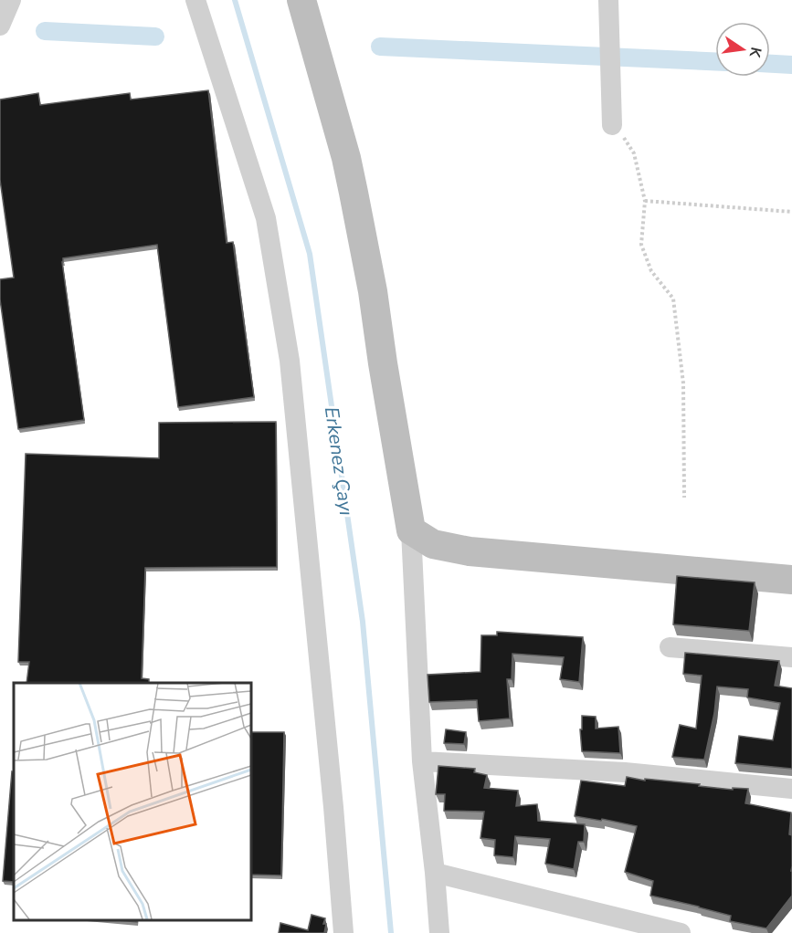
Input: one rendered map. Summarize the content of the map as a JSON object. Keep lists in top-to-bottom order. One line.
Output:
{"water":["Erkenez Çayı"],"north":"right"}
